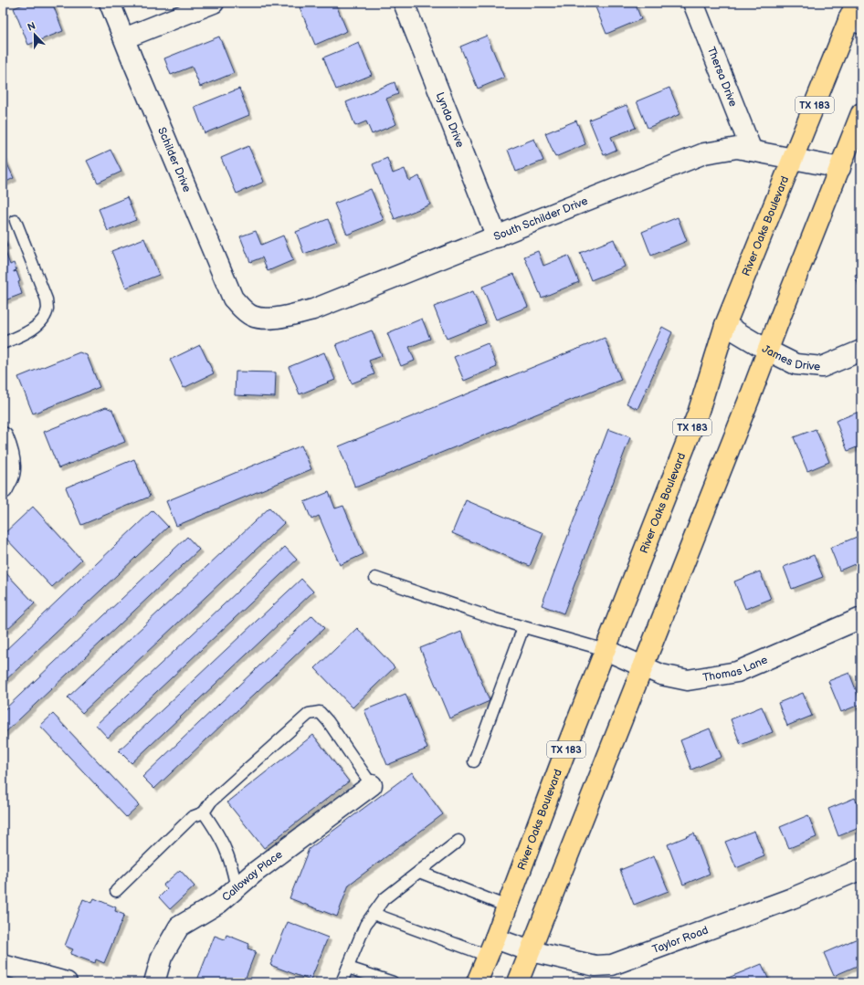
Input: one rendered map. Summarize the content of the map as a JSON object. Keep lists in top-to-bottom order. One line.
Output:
{"streets":{"main road":["TX 183","River Oaks Boulevard"],"street":["Thersa Drive","Lynda Drive","Schilder Drive","South Schilder Drive","James Drive","Thomas Lane","Calloway Place","Taylor Road"]},"crossings":[["Thersa Drive","South Schilder Drive"],["Lynda Drive","South Schilder Drive"],["Schilder Drive","South Schilder Drive"],["South Schilder Drive","River Oaks Boulevard"],["River Oaks Boulevard","James Drive"],["River Oaks Boulevard","Thomas Lane"],["River Oaks Boulevard","Taylor Road"]],"north":"top"}
